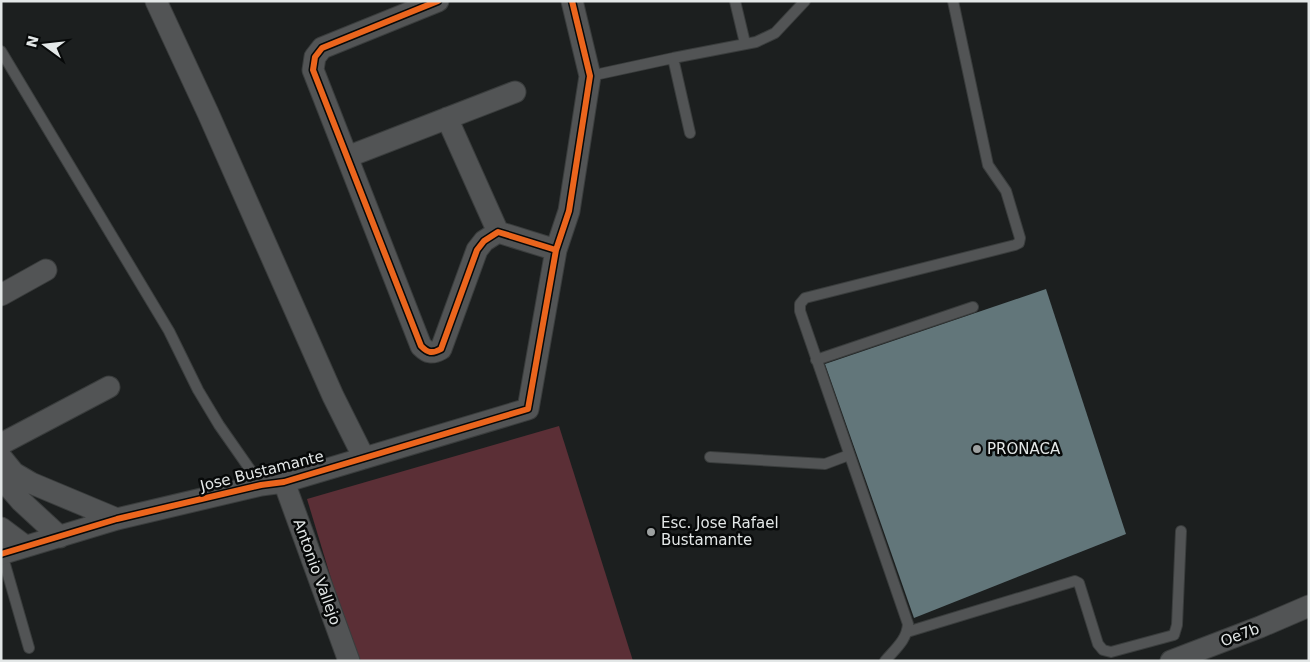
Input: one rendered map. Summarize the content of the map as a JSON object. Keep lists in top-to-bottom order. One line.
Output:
{"streets":{"street":["Jose Bustamante","Antonio Vallejo","Oe7b"]},"crossings":[["Jose Bustamante","Antonio Vallejo"]],"places":["PRONACA","Esc. Jose Rafael Bustamante"],"north":"left"}
